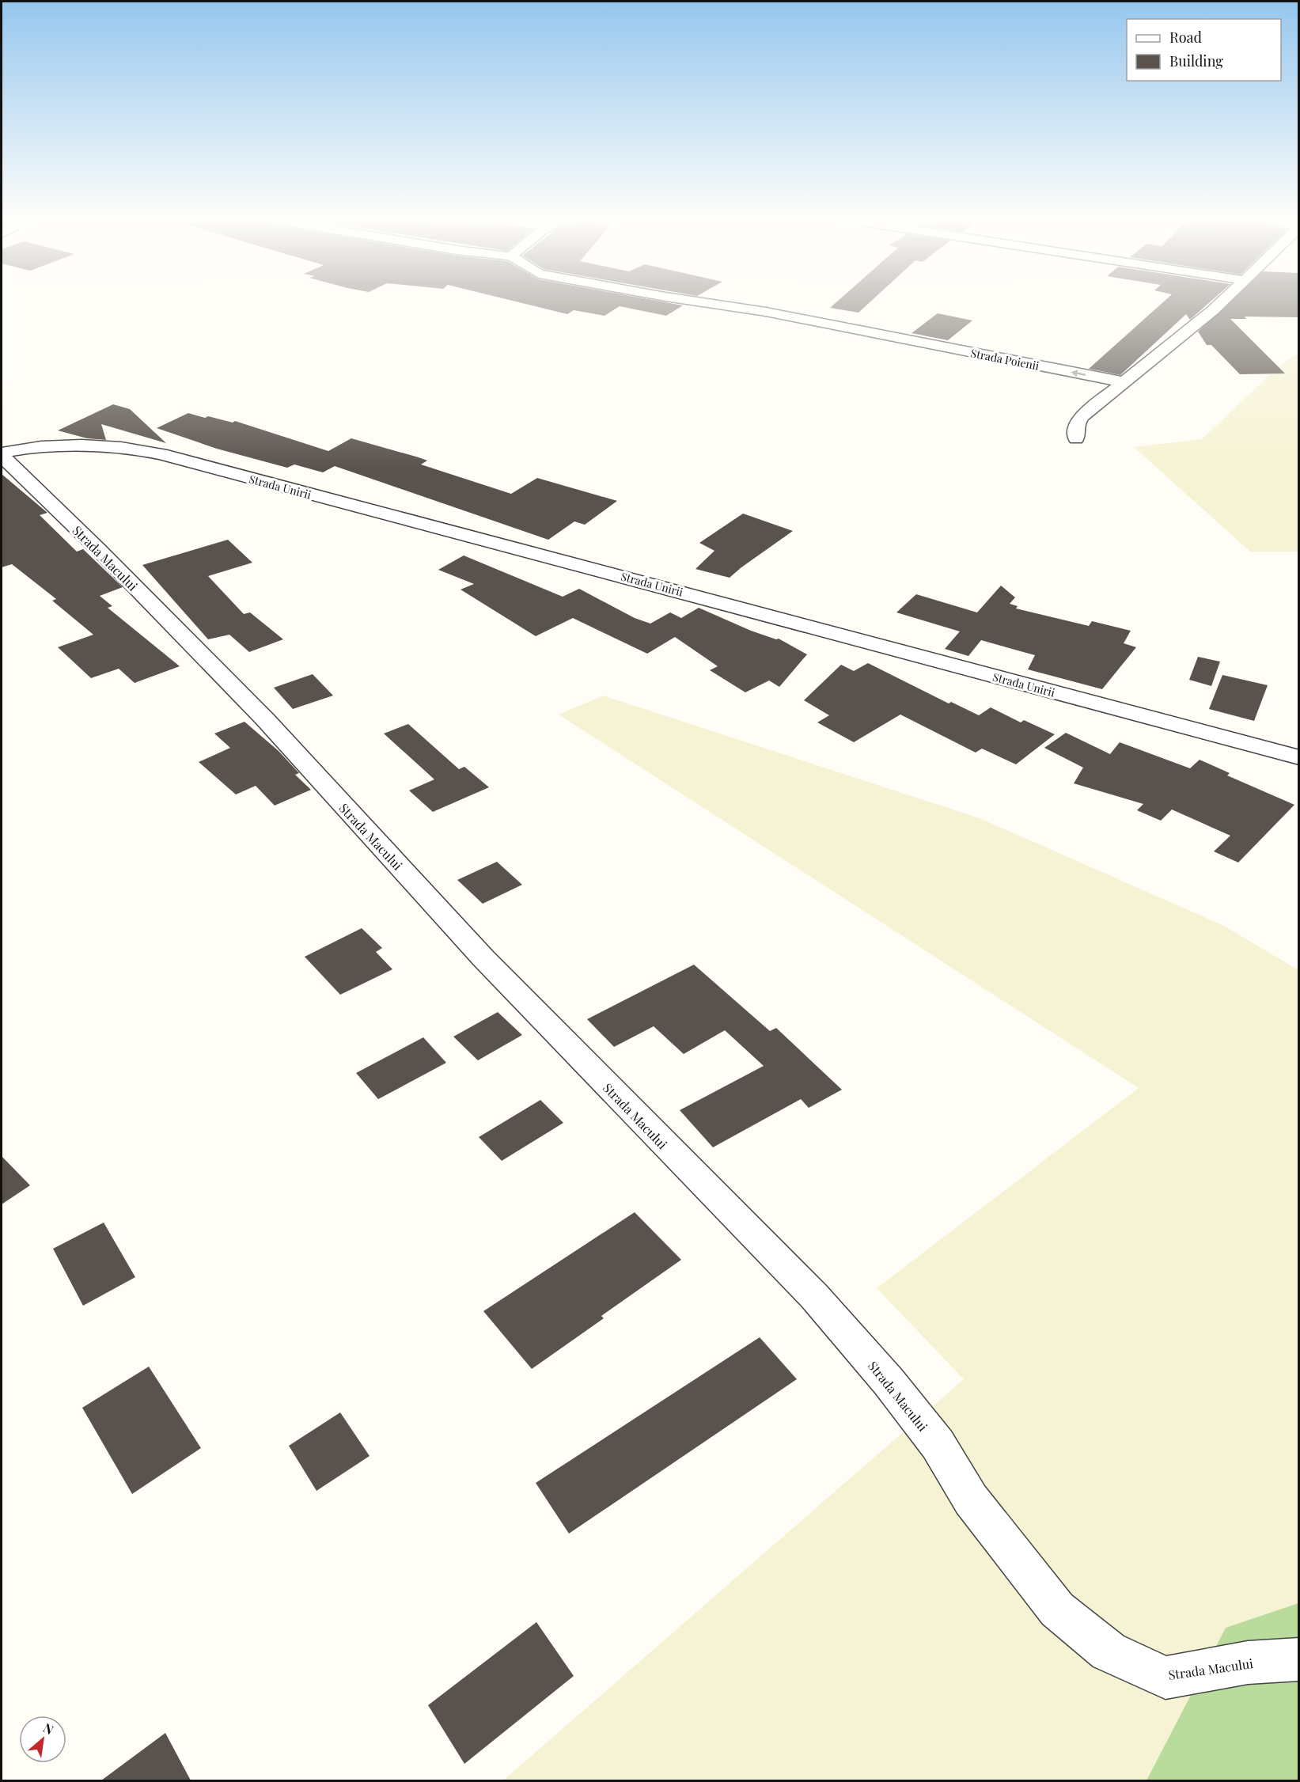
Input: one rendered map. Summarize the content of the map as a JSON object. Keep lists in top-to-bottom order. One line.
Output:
{"streets":{"street":["Strada Poienii","Strada Unirii","Strada Macului"]},"crossings":[["Strada Unirii","Strada Macului"]],"one_way":["Strada Poienii"],"legend":["Road","Building"],"north":"top right"}
